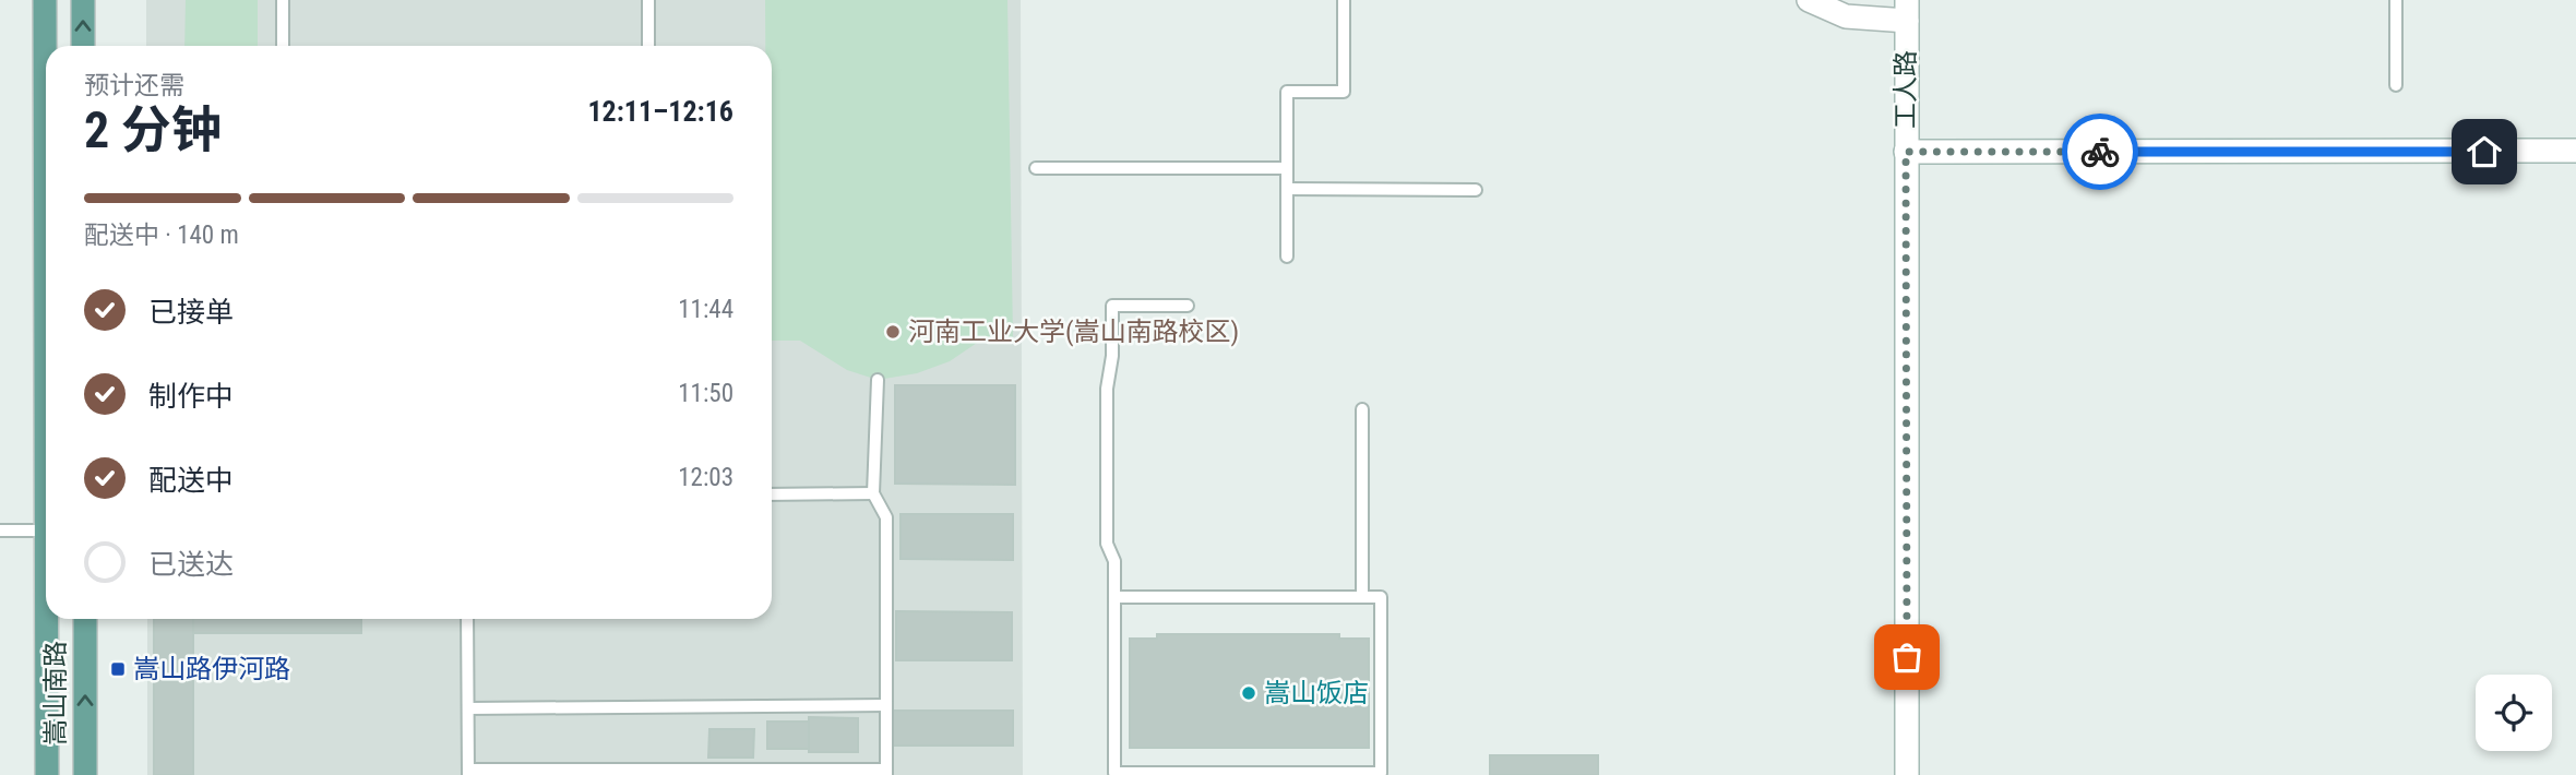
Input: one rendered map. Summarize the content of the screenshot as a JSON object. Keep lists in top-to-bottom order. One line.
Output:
{"streets":{"main road":["嵩山南路"],"street":["工人路"]},"places":{"other":["河南工业大学(嵩山南路校区)","嵩山饭店"],"transit":["嵩山路伊河路"]},"page":{"heading":["2 分钟","预计还需","12:11–12:16"],"bar":"配送中 · 140 m","list":[["已接单","11:44"],["制作中","11:50"],["配送中","12:03"],"已送达"]}}
